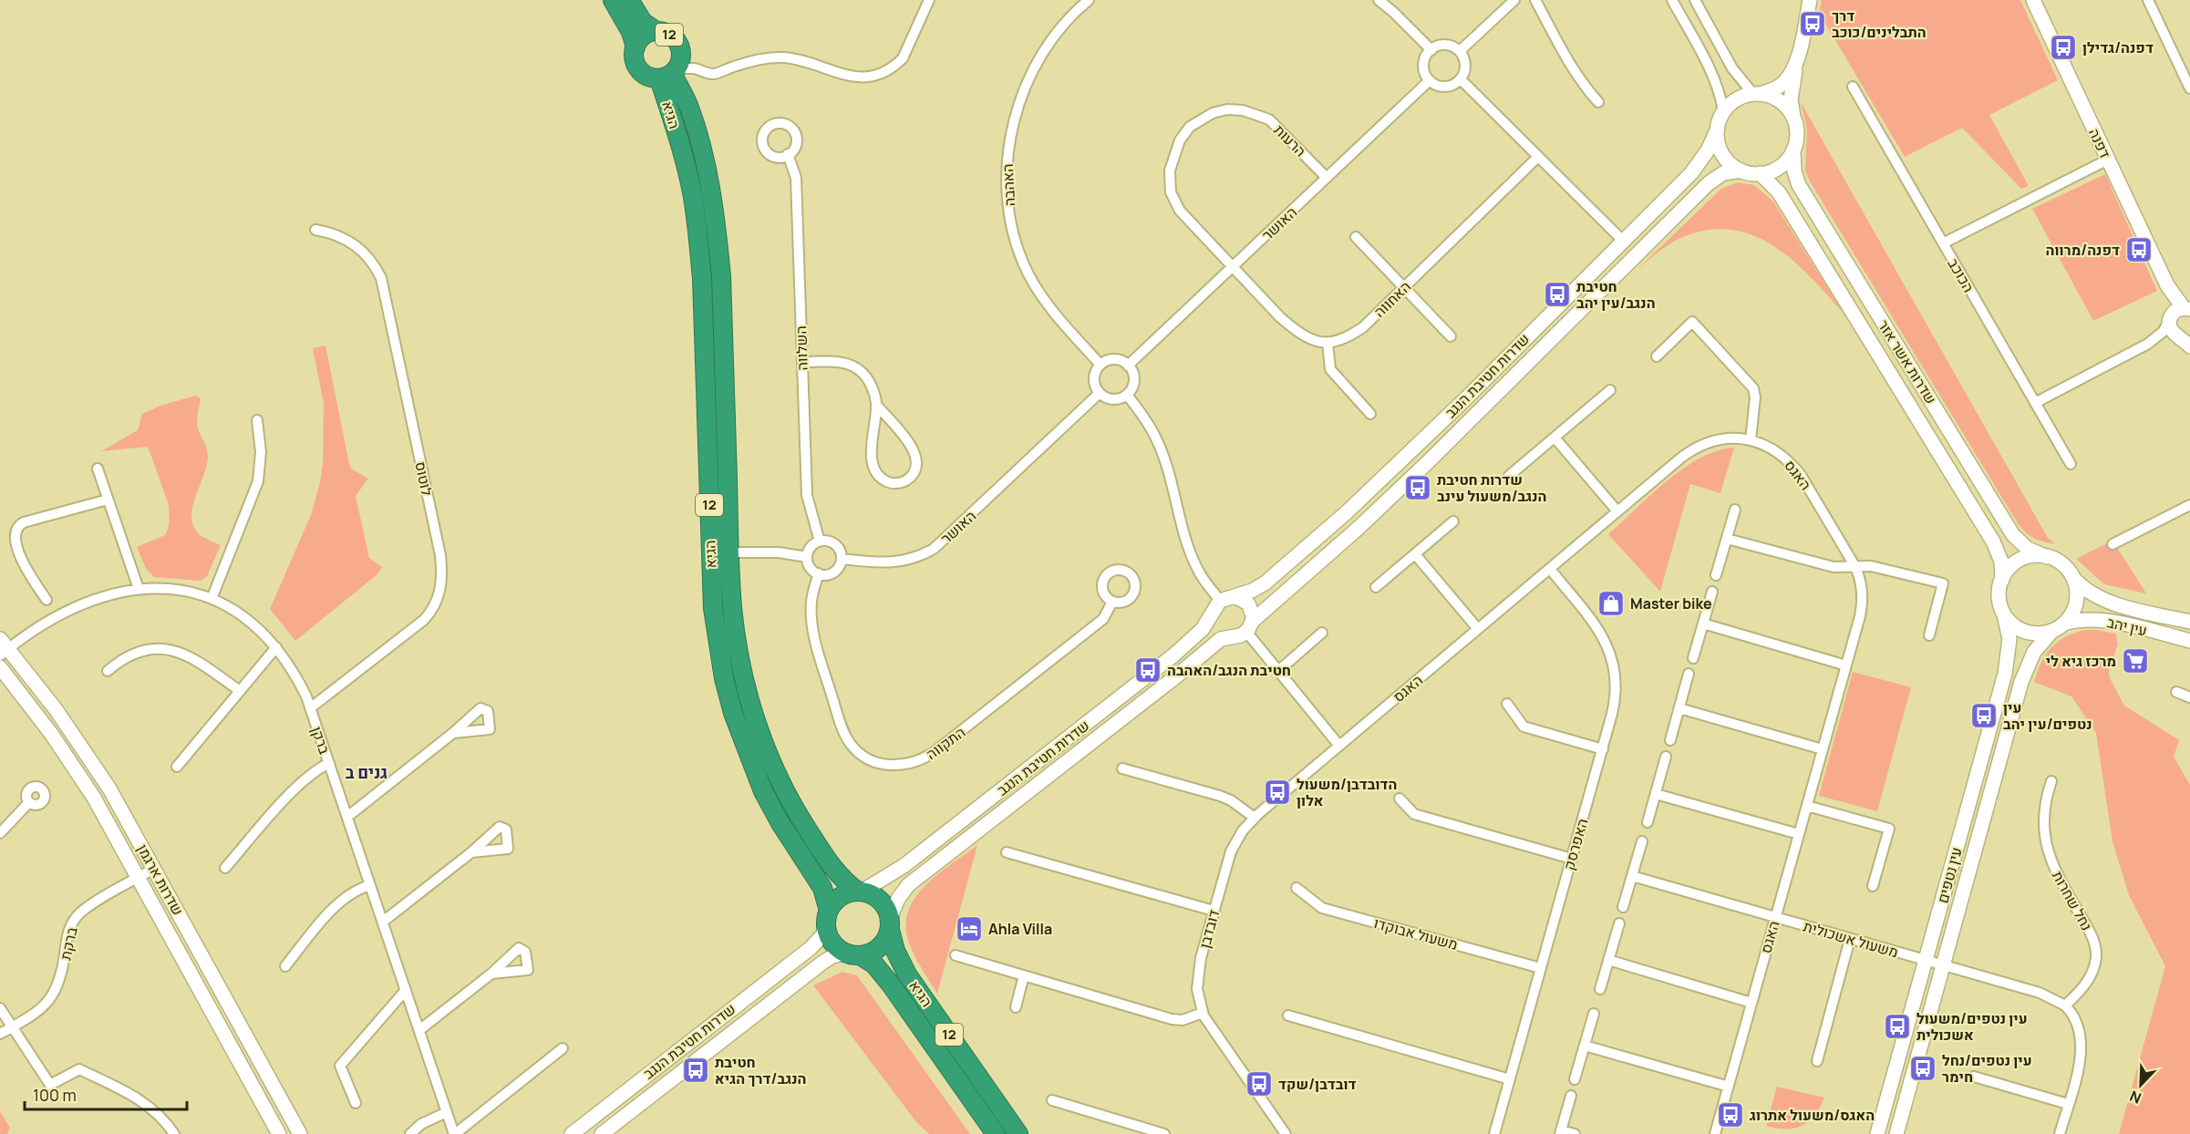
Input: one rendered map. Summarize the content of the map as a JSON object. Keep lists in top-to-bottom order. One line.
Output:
{"streets":{"highway":["12","הגיא"],"street":["הרעות","דפנה","האהבה","האושר","הכוכב","האחווה","השלווה","שדרות אשר אזר","שדרות חטיבת הנגב","האגס","לוטוס","עין יהב","ברקן","התקווה","האפרסק","עין נטפים","שדרות ארגמן","נחל שחרות","דובדבן","משעול אבוקדו","משעול אשכולית","ברקת"]},"crossings":[["12","הגיא"],["12","שדרות חטיבת הנגב"],["הגיא","שדרות חטיבת הנגב"],["הרעות","האושר"],["האהבה","האושר"],["האושר","השלווה"],["האושר","התקווה"],["השלווה","התקווה"],["שדרות אשר אזר","שדרות חטיבת הנגב"],["שדרות אשר אזר","עין יהב"],["שדרות אשר אזר","עין נטפים"],["האגס","האפרסק"],["האגס","דובדבן"],["האגס","משעול אשכולית"],["לוטוס","ברקן"],["עין יהב","עין נטפים"],["ברקן","שדרות ארגמן"],["האפרסק","משעול אבוקדו"],["עין נטפים","משעול אשכולית"],["שדרות ארגמן","ברקת"],["נחל שחרות","משעול אשכולית"]],"districts":["גנים ב"],"places":{"bus stop":["דרך התבלינים/כוכב","דפנה/גדילן","דפנה/מרווה","חטיבת הנגב/עין יהב","שדרות חטיבת הנגב/משעול עינב","חטיבת הנגב/האהבה","עין נטפים/עין יהב","הדובדבן/משעול אלון","עין נטפים/משעול אשכולית","עין נטפים/נחל חימר","חטיבת הנגב/דרך הגיא","דובדבן/שקד","האגס/משעול אתרוג"],"shop":["Master bike"],"supermarket":["מרכז גיא לי"],"hotel":["Ahla Villa"]},"scale_bar":"100 m","north":"bottom left"}
